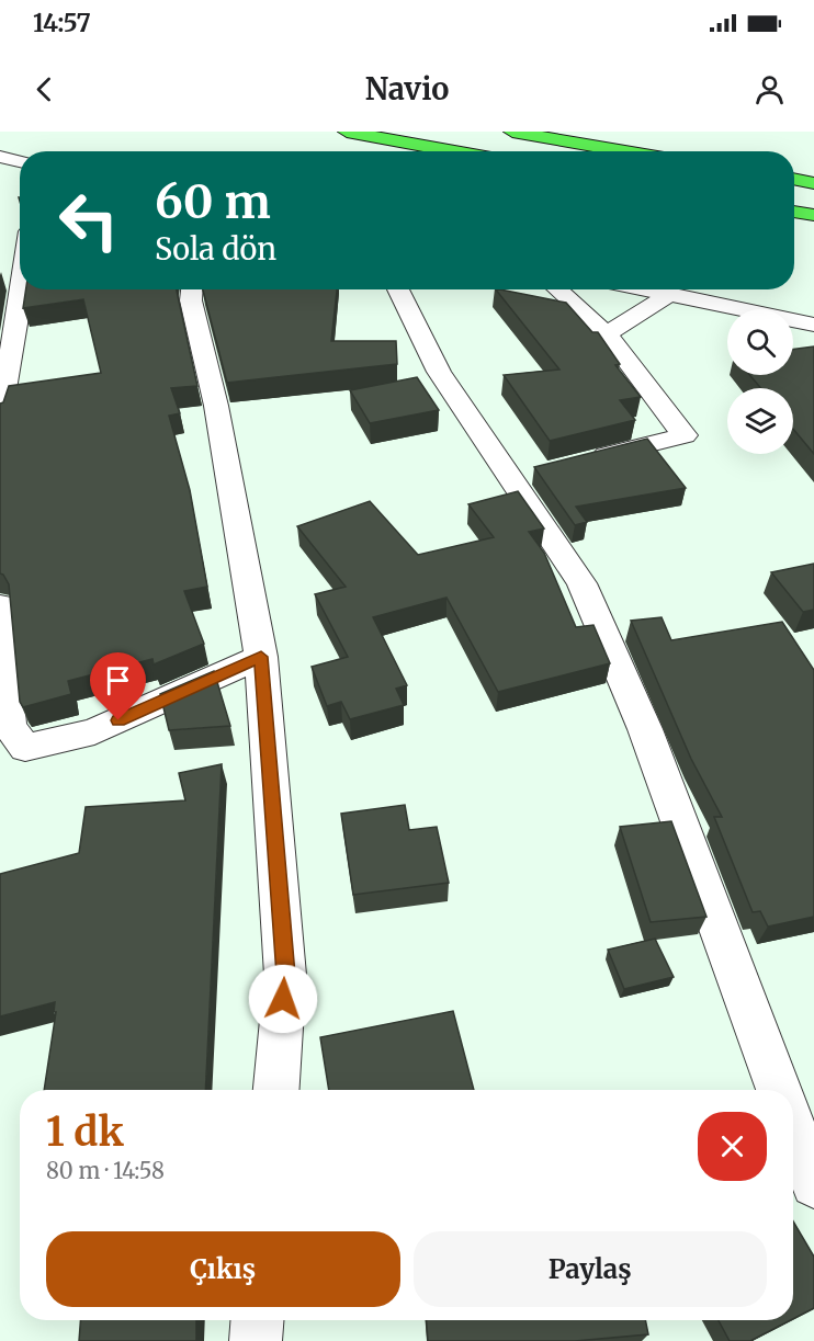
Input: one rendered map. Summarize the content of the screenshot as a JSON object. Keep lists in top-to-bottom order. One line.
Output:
{"page":{"status":"14:57","header":"Navio","turn":["60 m","Sola dön"],"heading":["1 dk","80 m · 14:58"],"buttons":["Çıkış","Paylaş"]}}
